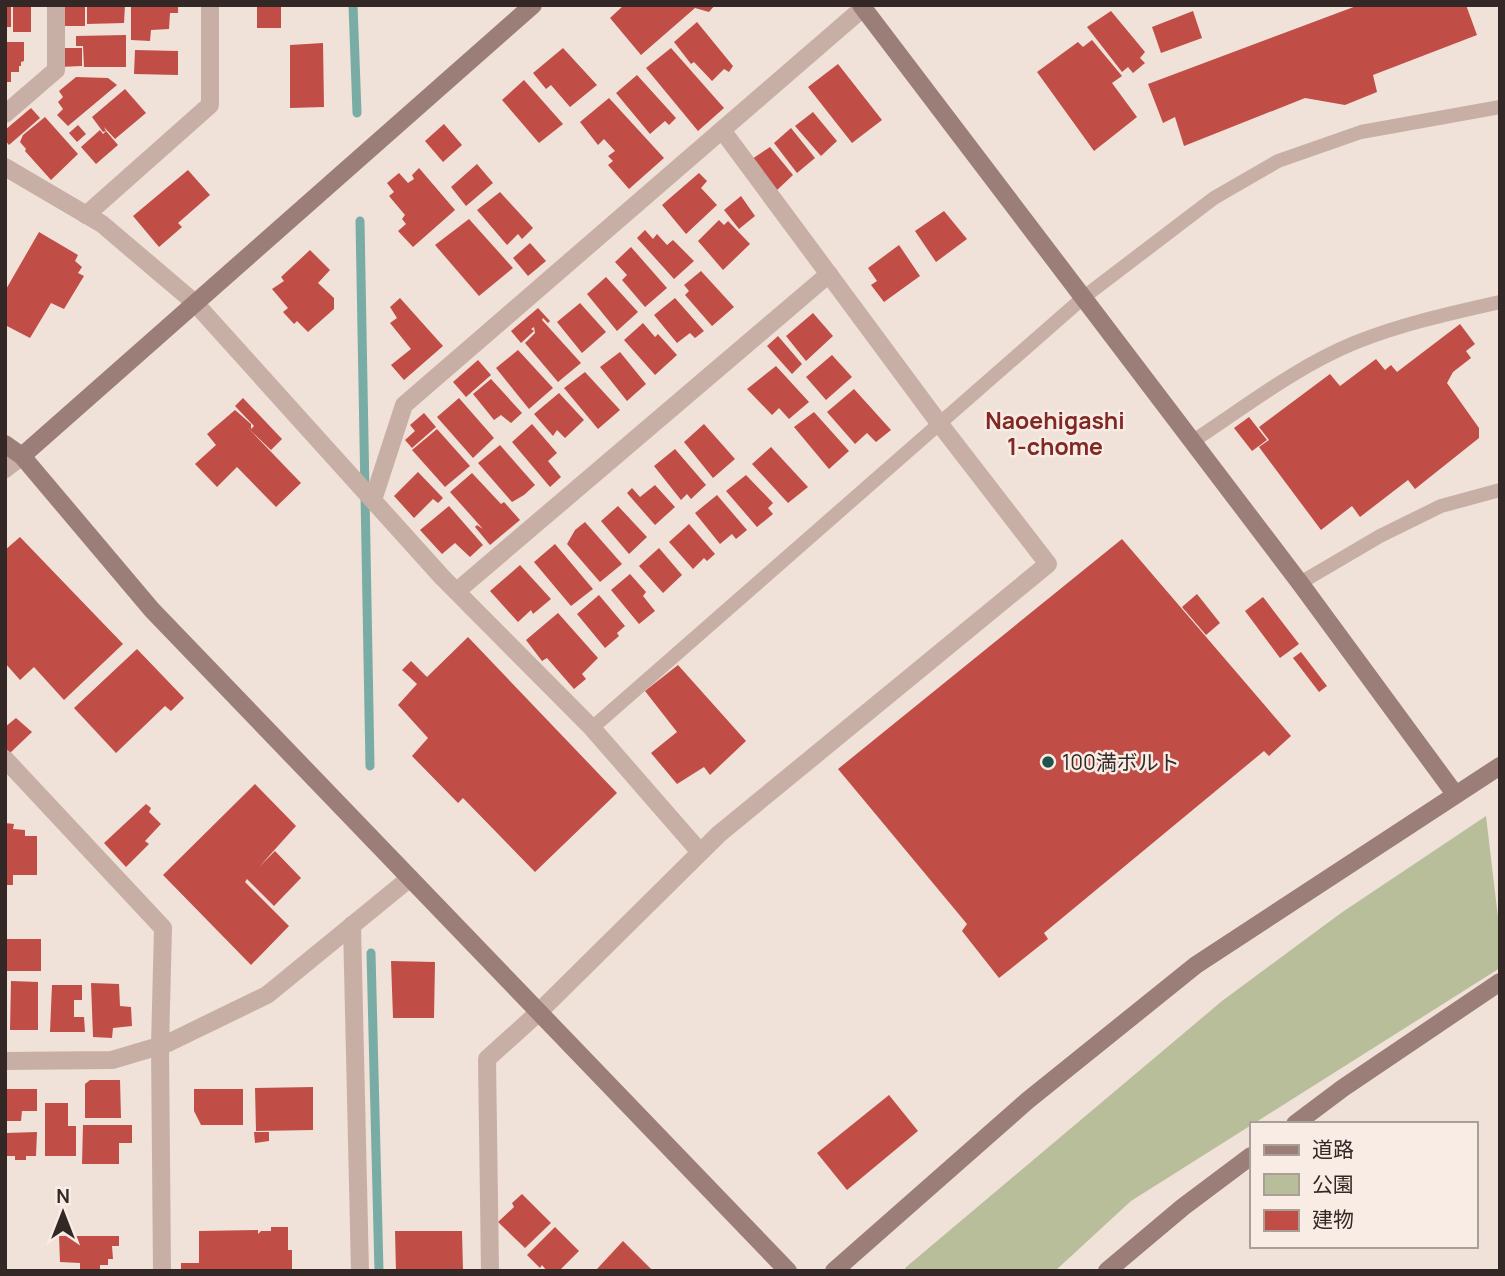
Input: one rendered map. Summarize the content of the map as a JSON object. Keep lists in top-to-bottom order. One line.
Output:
{"districts":["Naoehigashi 1-chome"],"places":["100満ボルト"],"legend":["道路","公園","建物"],"north":"top"}
